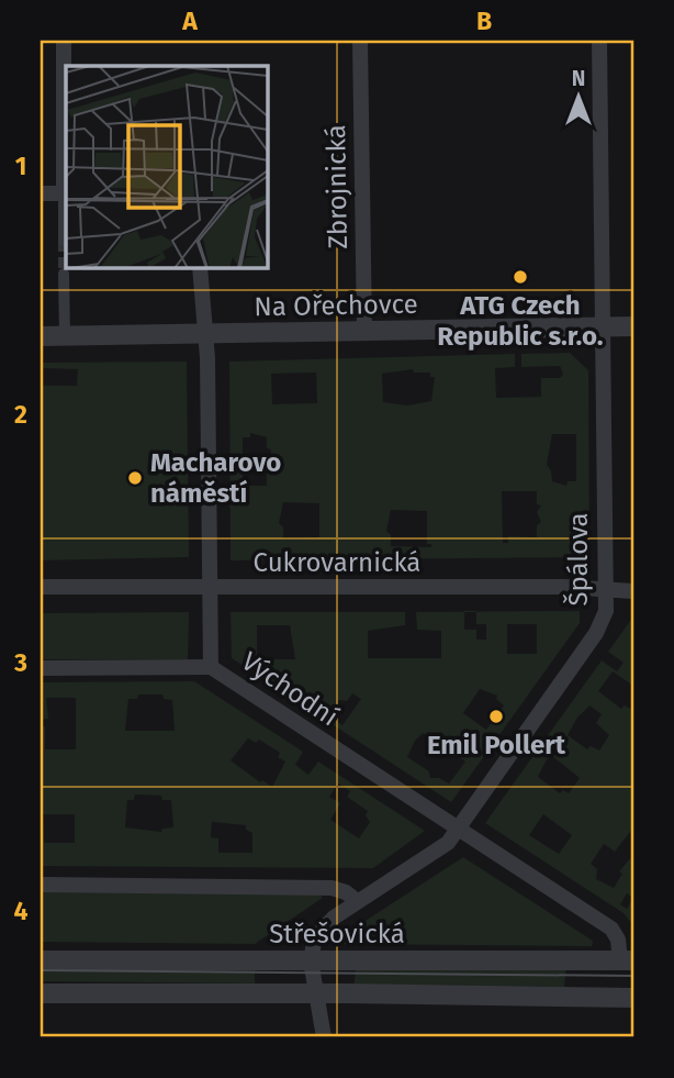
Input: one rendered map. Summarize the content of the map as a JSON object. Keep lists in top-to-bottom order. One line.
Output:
{"streets":{"street":["Zbrojnická","Na Ořechovce","Špálova","Cukrovarnická","Východní","Střešovická"]},"crossings":[["Zbrojnická","Na Ořechovce"],["Na Ořechovce","Špálova"],["Na Ořechovce","Východní"],["Špálova","Cukrovarnická"],["Špálova","Východní"],["Špálova","Střešovická"],["Cukrovarnická","Východní"],["Východní","Střešovická"]],"places":["ATG Czech Republic s.r.o.","Macharovo náměstí","Emil Pollert"],"north":"top","grid":{"columns":["A","B"],"rows":["1","2","3","4"]}}
